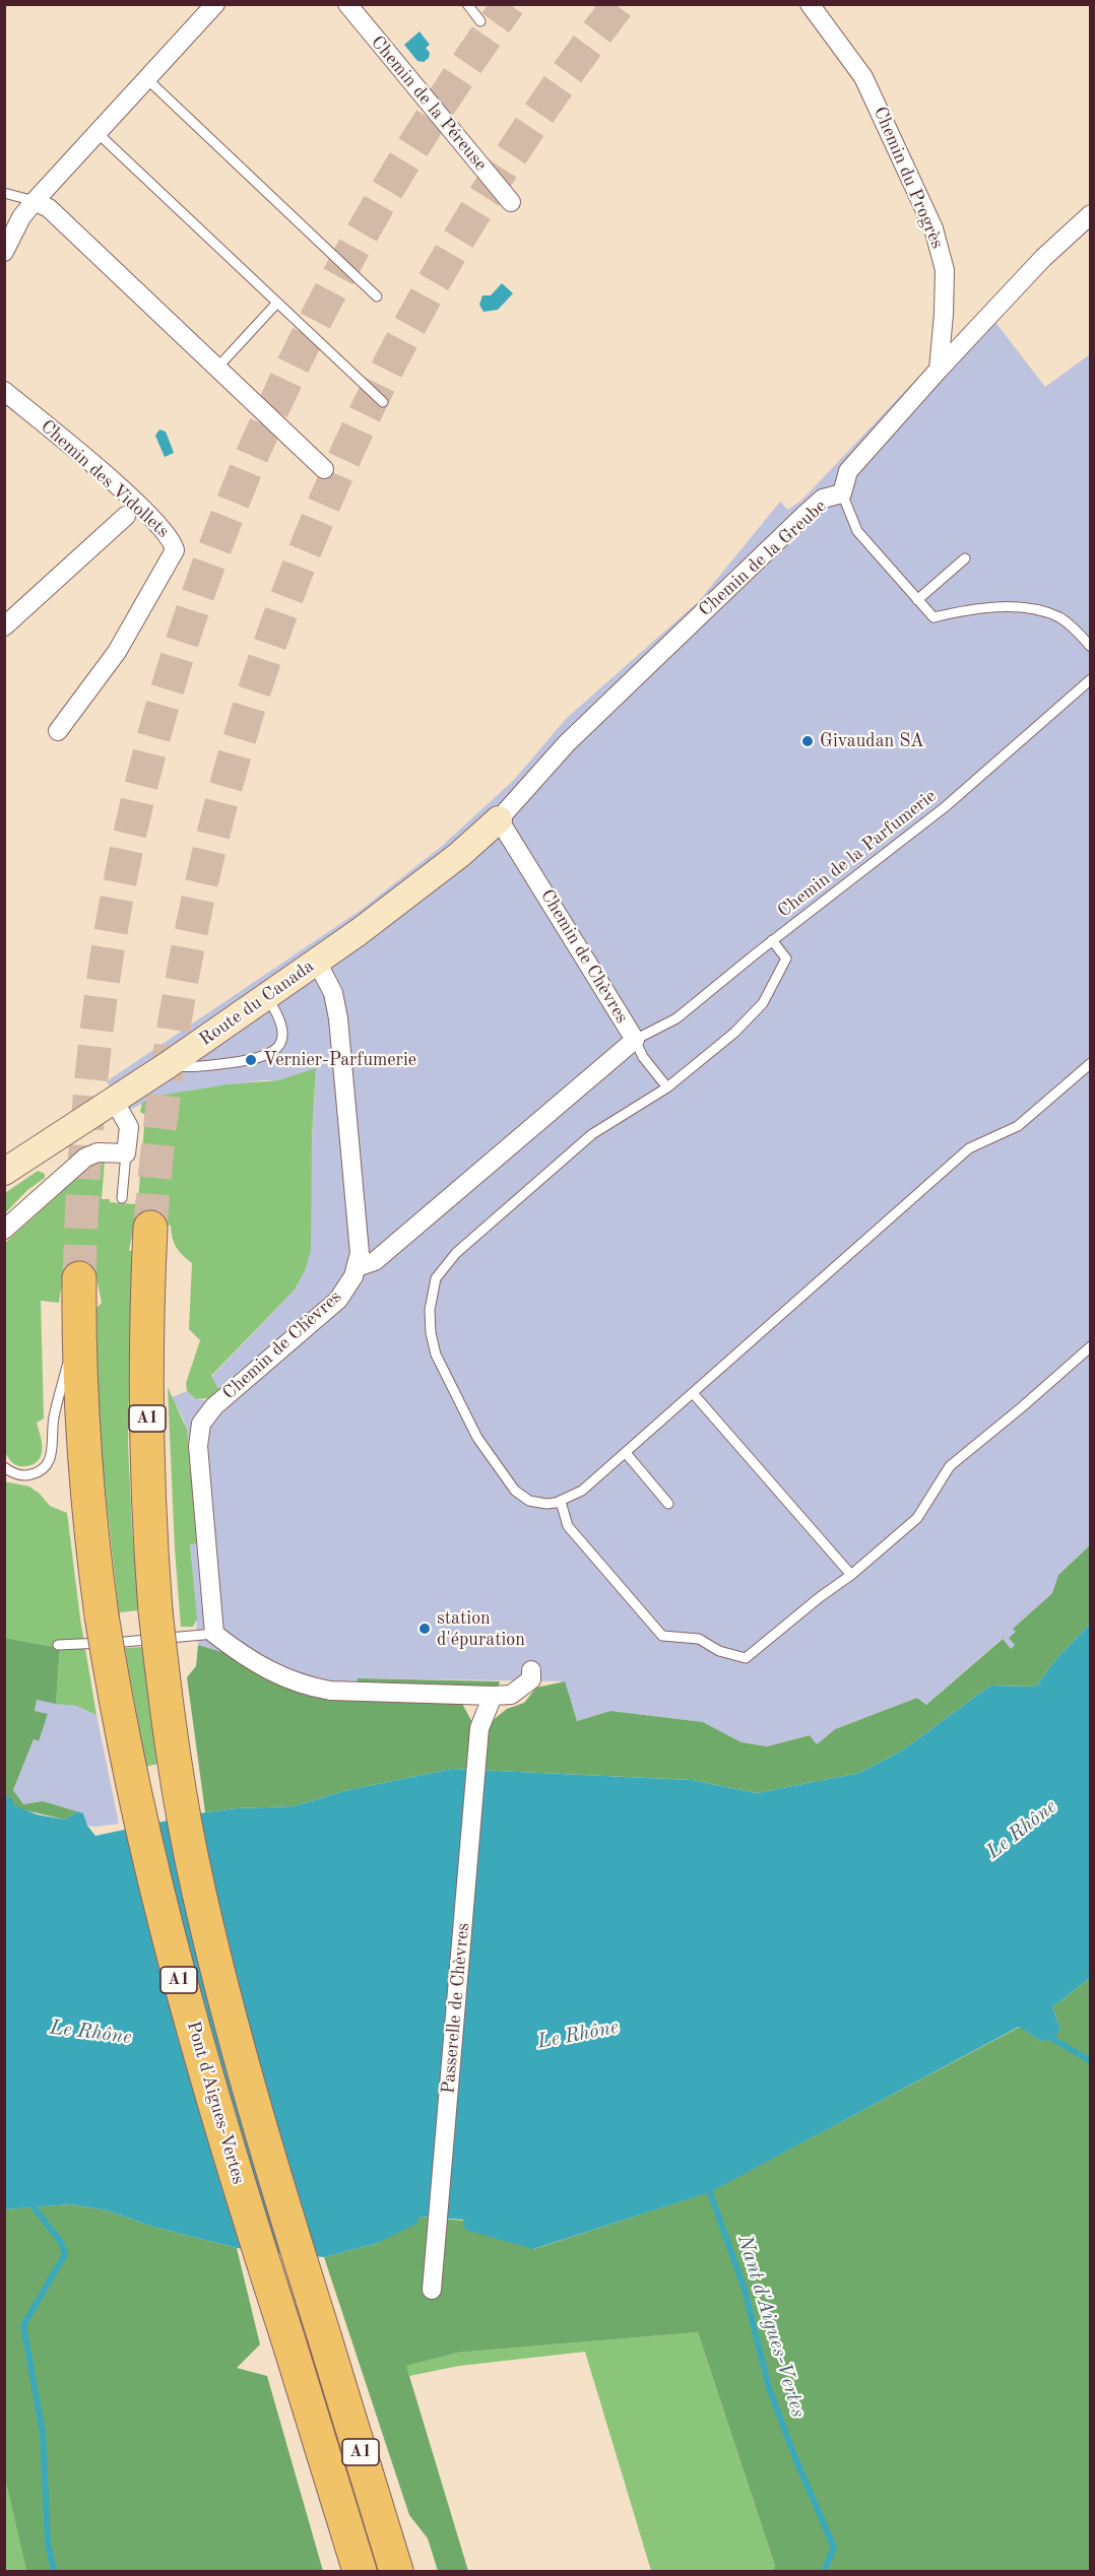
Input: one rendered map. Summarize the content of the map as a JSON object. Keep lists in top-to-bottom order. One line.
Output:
{"streets":{"highway":["A1","Pont d'Aigues-Vertes"],"street":["Chemin de la Péreuse","Chemin du Progrès","Chemin des Vidollets","Chemin de la Greube","Chemin de Chèvres","Route du Canada","Passerelle de Chèvres"],"lane":["Chemin de la Parfumerie"]},"crossings":[["Chemin du Progrès","Chemin de la Greube"],["Chemin de la Greube","Chemin de Chèvres"],["Chemin de la Greube","Route du Canada"],["Chemin de la Parfumerie","Chemin de Chèvres"],["Chemin de Chèvres","Route du Canada"],["A1","Pont d'Aigues-Vertes"]],"water":["Le Rhône","Nant d'Aigues-Vertes"],"places":["Givaudan SA","Vernier-Parfumerie","station d'épuration"]}
